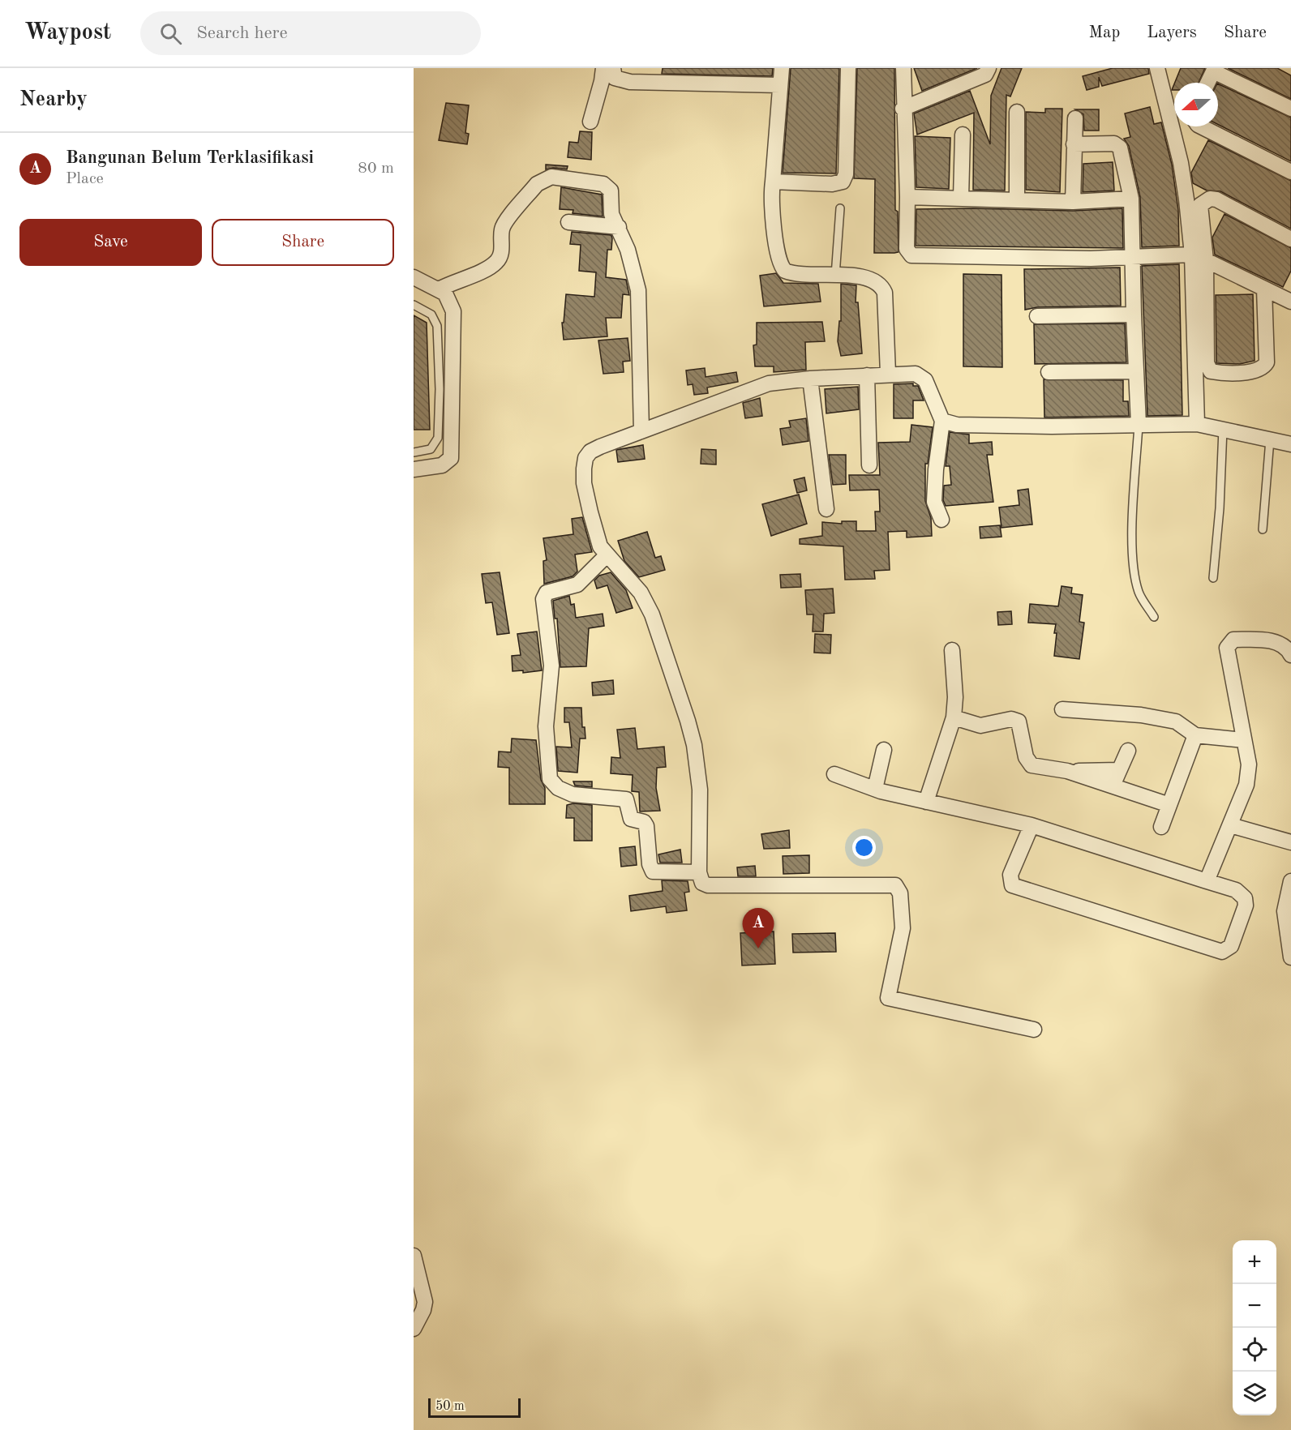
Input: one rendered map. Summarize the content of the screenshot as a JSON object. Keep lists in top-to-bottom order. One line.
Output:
{"scale_bar":"50 m","north":"left","page":{"header":"Waypost","search":"Search here","nav":["Map","Layers","Share"],"heading":"Nearby","list":[{"mark":"A","name":"Bangunan Belum Terklasifikasi","note":"Place","value":"80 m"}],"buttons":["Save","Share"],"pins":"A","map_buttons":["+","−"],"scale":"50 m"}}
